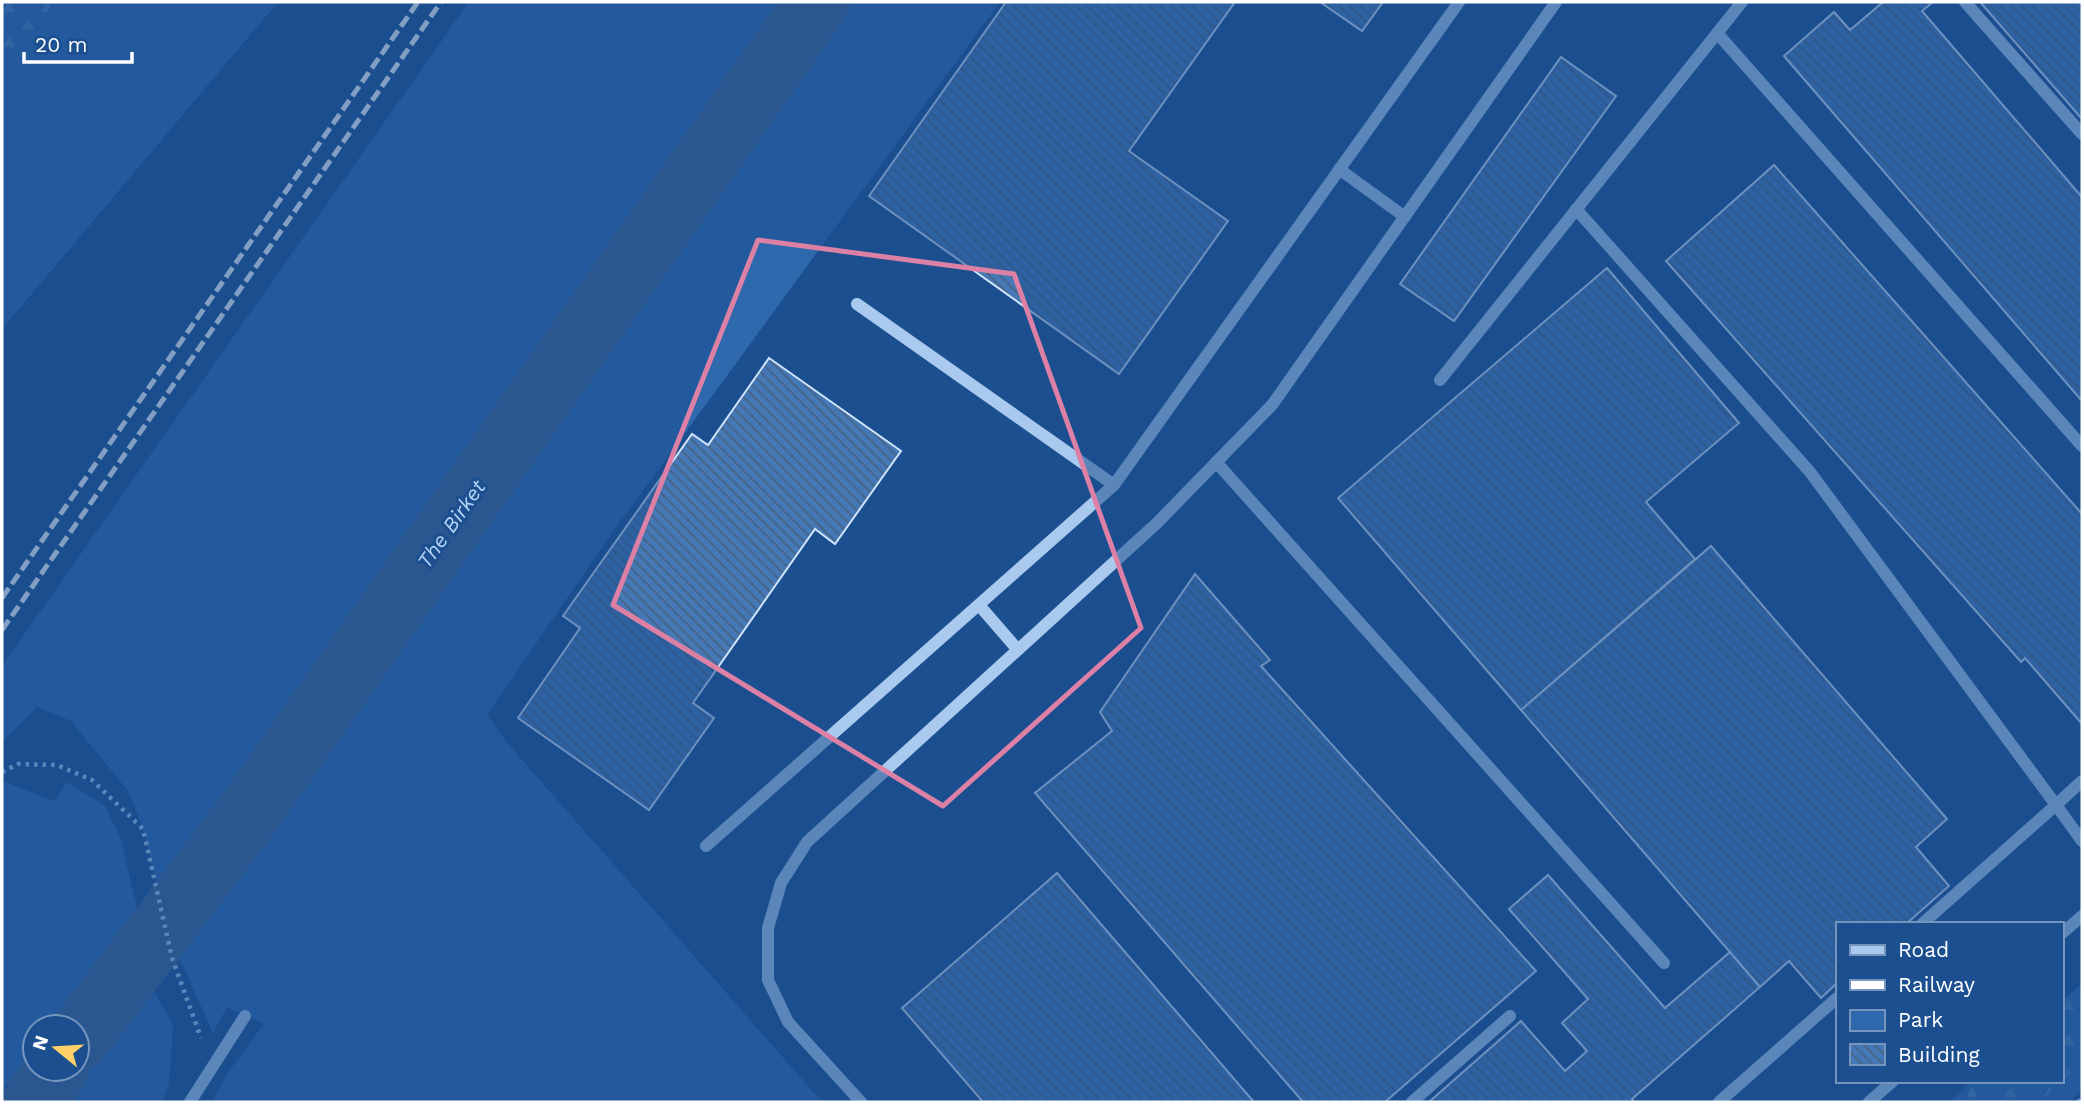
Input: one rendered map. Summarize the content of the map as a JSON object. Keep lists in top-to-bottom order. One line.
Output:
{"water":["The Birket"],"legend":["Road","Railway","Park","Building"],"scale_bar":"20 m","north":"left"}
